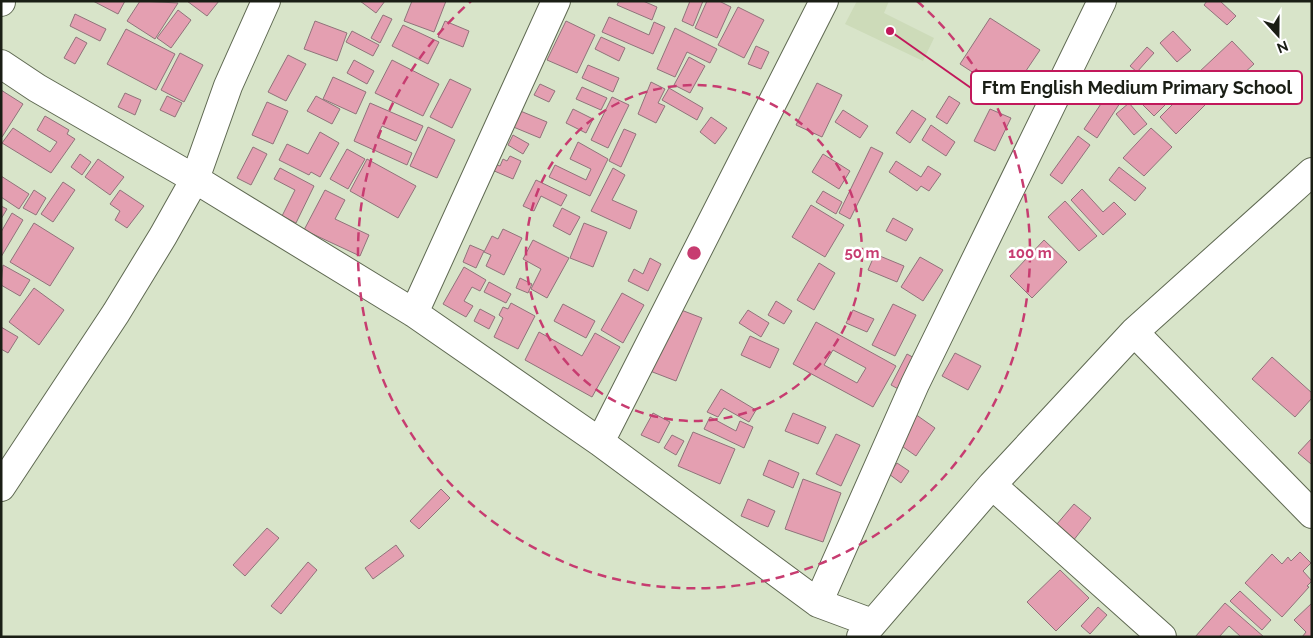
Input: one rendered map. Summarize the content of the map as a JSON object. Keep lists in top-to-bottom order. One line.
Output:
{"places":["Ftm English Medium Primary School"],"north":"bottom","rings":["50 m","100 m"]}
